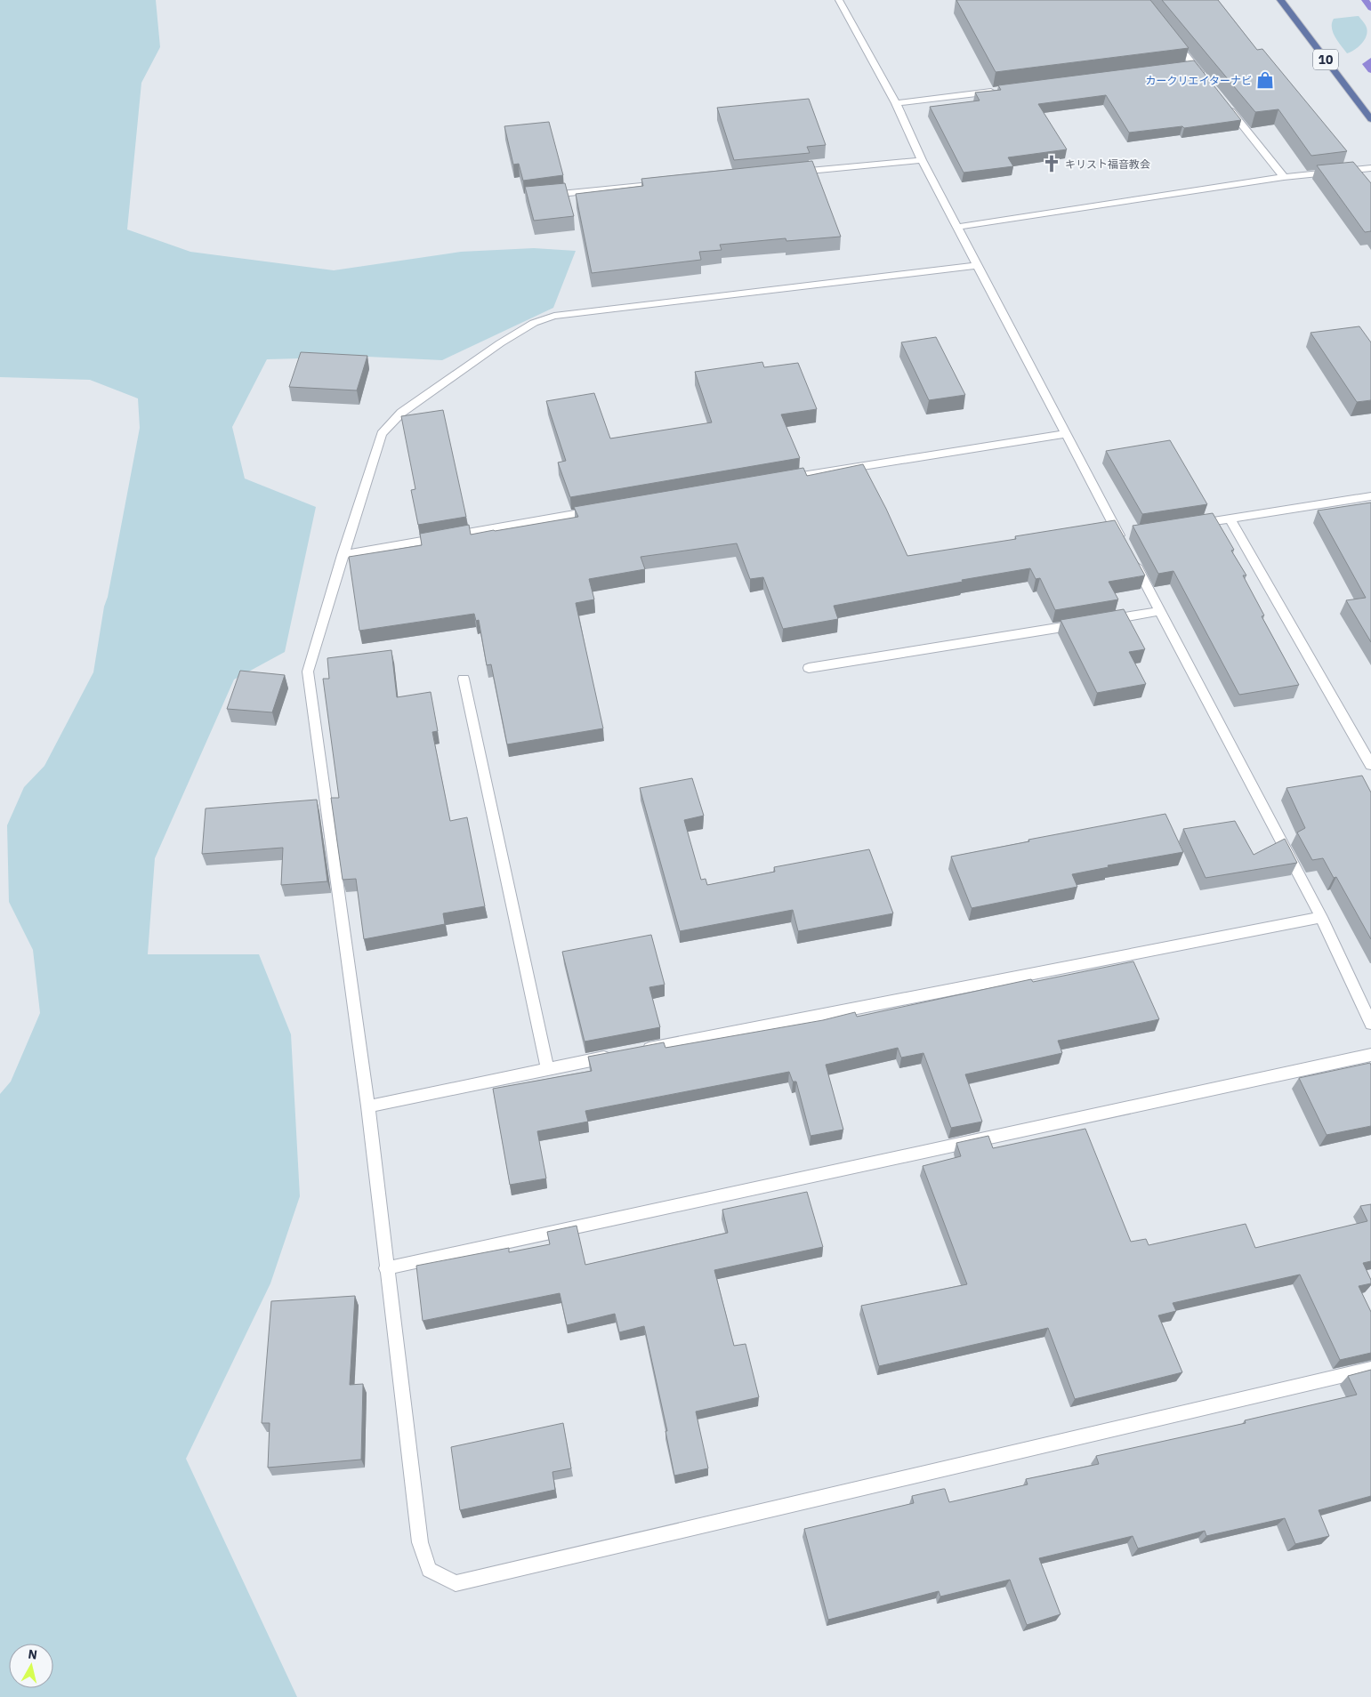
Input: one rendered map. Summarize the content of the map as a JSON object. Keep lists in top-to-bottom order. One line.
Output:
{"streets":{"main road":["10"]},"places":{"shop":["カークリエイターナビ"],"church":["キリスト福音教会"]},"north":"top"}
